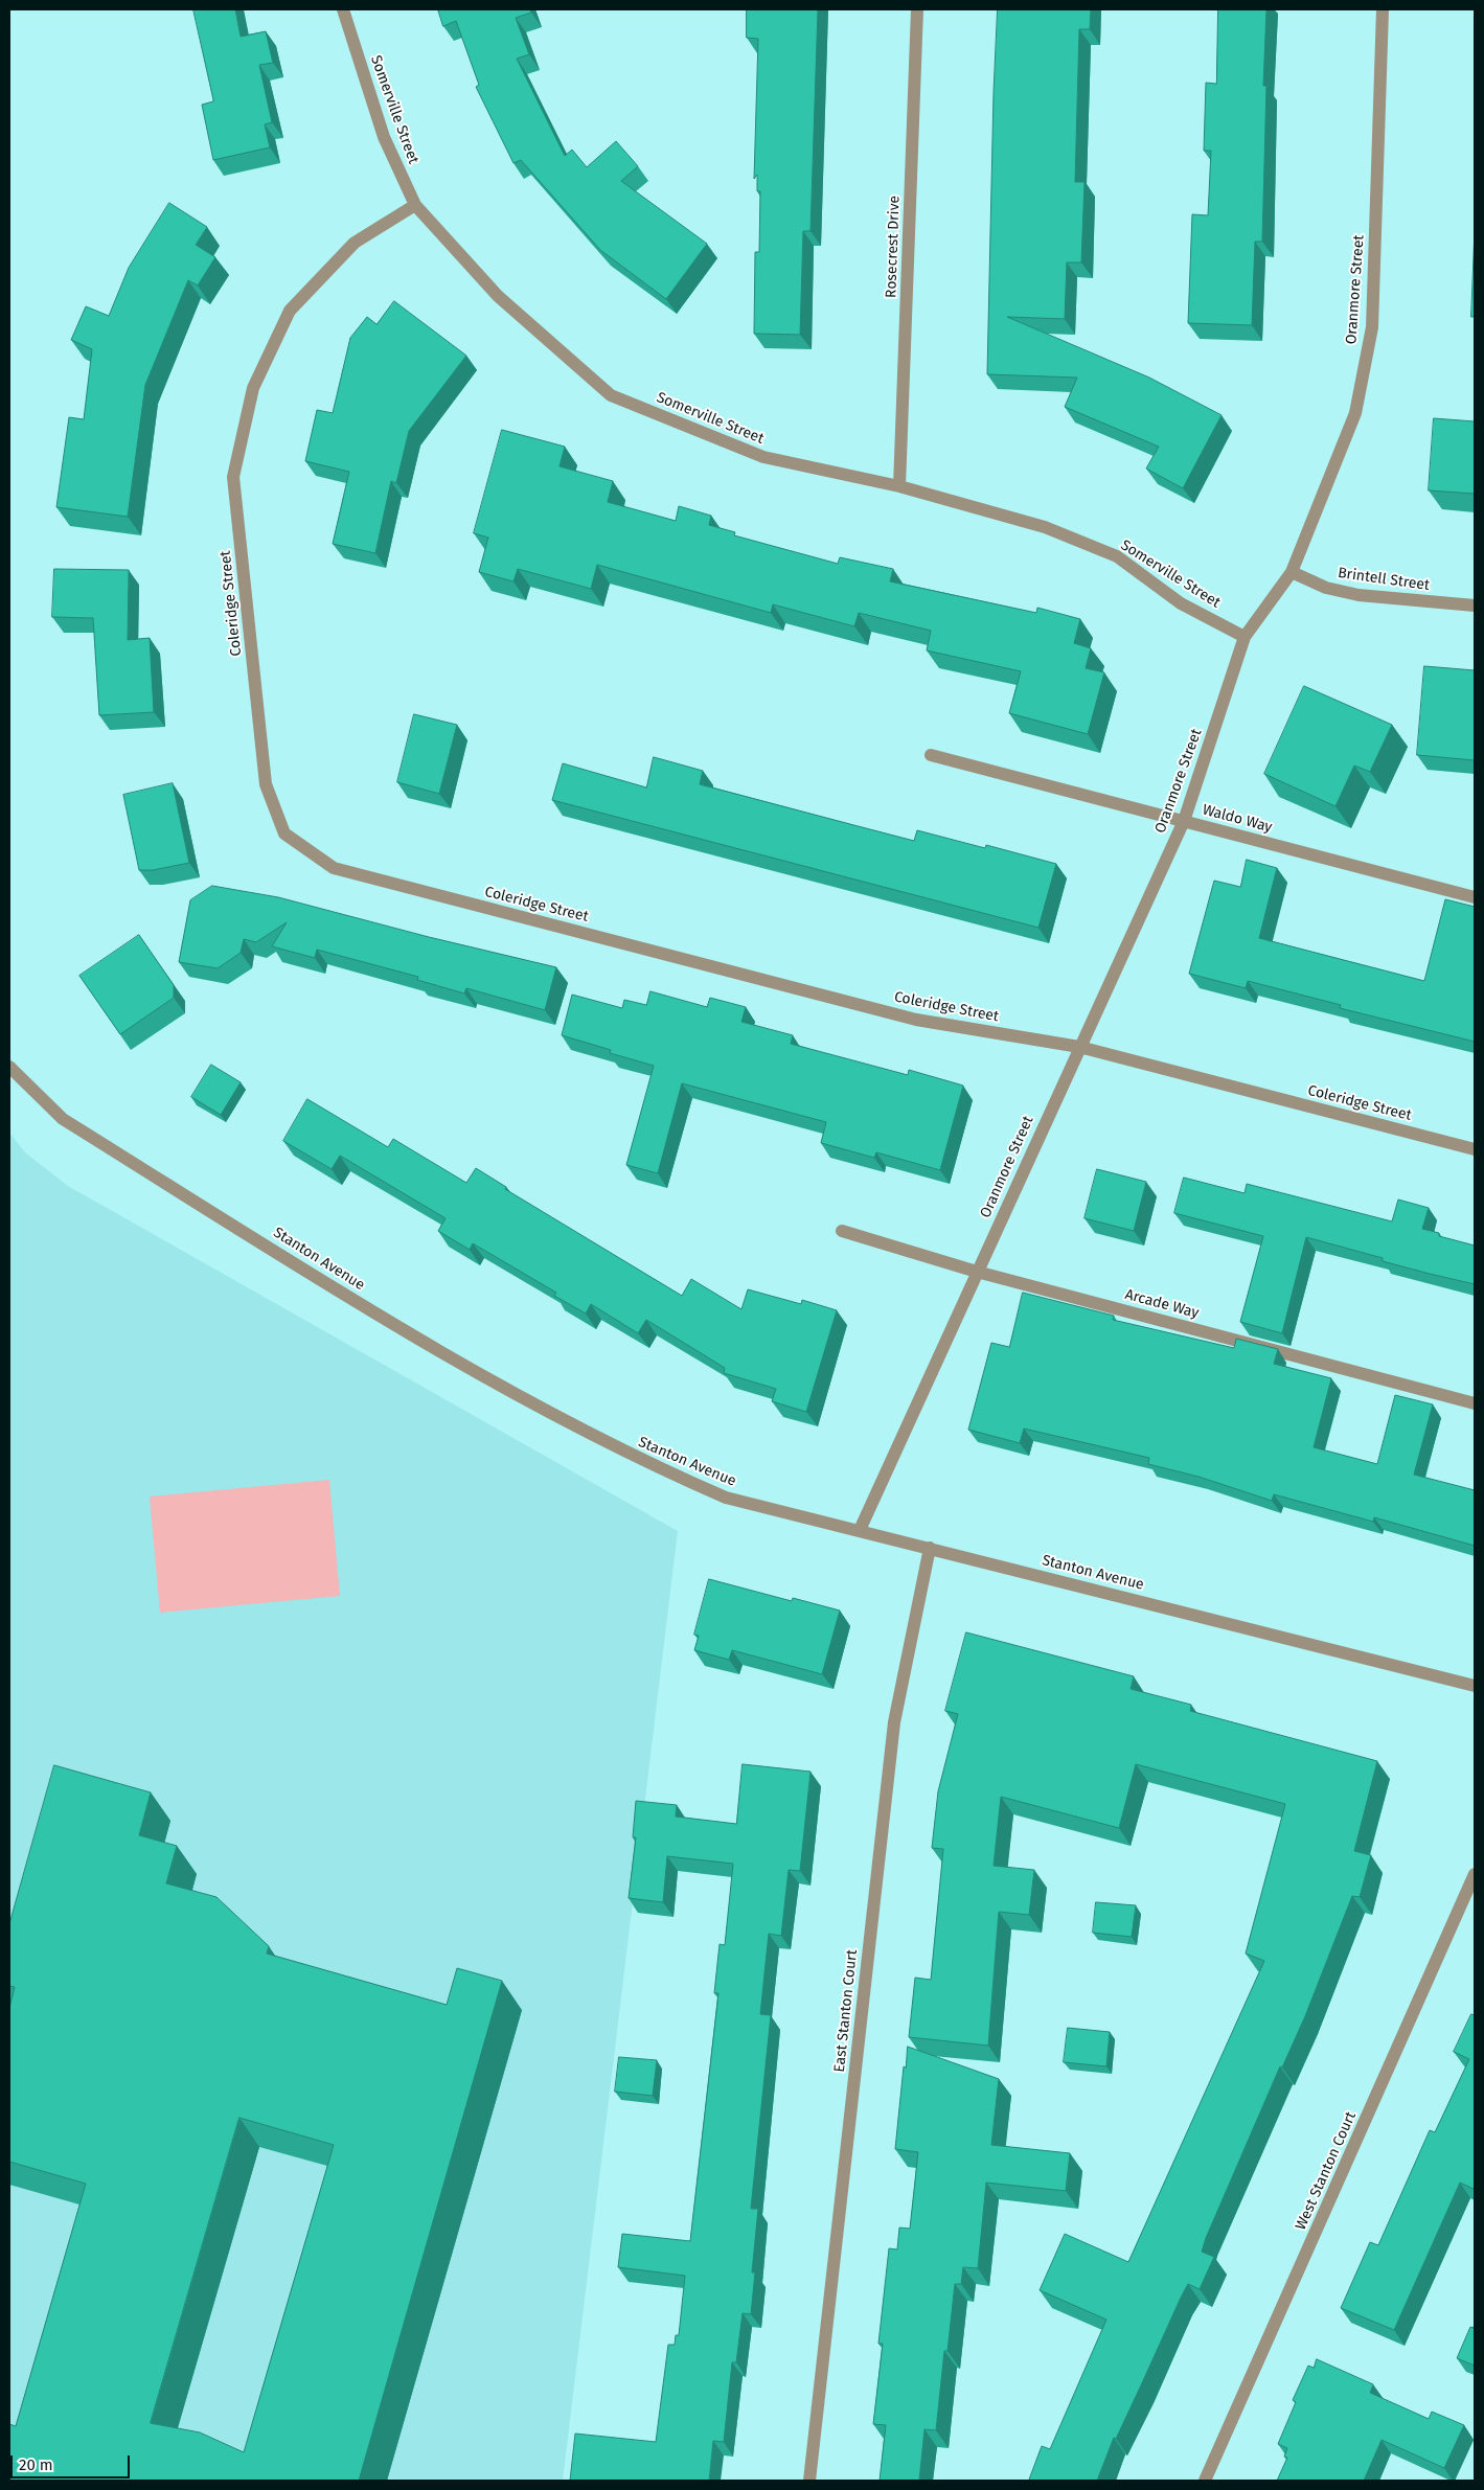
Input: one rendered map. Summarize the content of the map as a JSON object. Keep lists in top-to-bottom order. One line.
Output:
{"streets":{"street":["Somerville Street","Rosecrest Drive","Oranmore Street","Brintell Street","Coleridge Street","Waldo Way","Stanton Avenue","Arcade Way","East Stanton Court","West Stanton Court"]},"crossings":[["Somerville Street","Rosecrest Drive"],["Somerville Street","Oranmore Street"],["Somerville Street","Coleridge Street"],["Oranmore Street","Brintell Street"],["Oranmore Street","Coleridge Street"],["Oranmore Street","Waldo Way"],["Oranmore Street","Stanton Avenue"],["Oranmore Street","Arcade Way"],["Stanton Avenue","East Stanton Court"]],"scale_bar":"20 m"}
